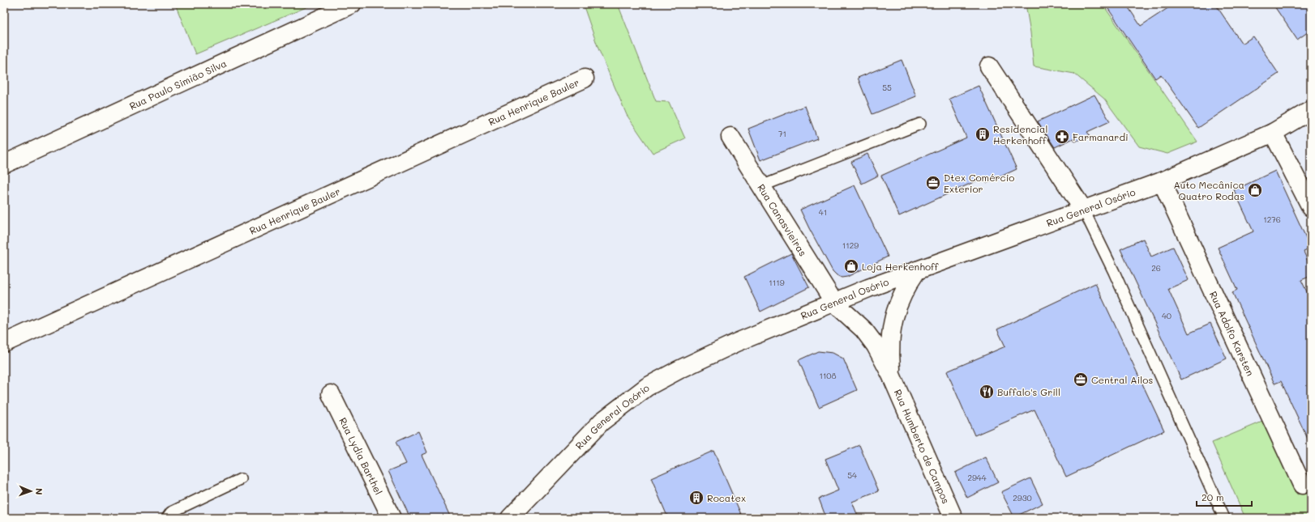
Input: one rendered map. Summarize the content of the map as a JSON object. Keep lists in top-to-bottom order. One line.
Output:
{"streets":{"street":["Rua Paulo Simião Silva","Rua Henrique Bauler","Rua General Osório","Rua Canasvieiras","Rua Adolfo Karsten","Rua Humberto de Campos","Rua Lydia Barthel"]},"crossings":[["Rua General Osório","Rua Canasvieiras"],["Rua General Osório","Rua Adolfo Karsten"],["Rua General Osório","Rua Humberto de Campos"],["Rua Canasvieiras","Rua Humberto de Campos"]],"places":{"building":["Residencial Herkenhoff","Rocatex"],"pharmacy":["Farmanardi"],"office":["Dtex Comércio Exterior","Central Ailos"],"shop":["Auto Mecânica Quatro Rodas","Loja Herkenhoff"],"restaurant":["Buffalo's Grill"]},"house_numbers":["55","71","41","1276","1129","26","1119","40","1108","54","2944","2930"],"scale_bar":"20 m","north":"right"}
